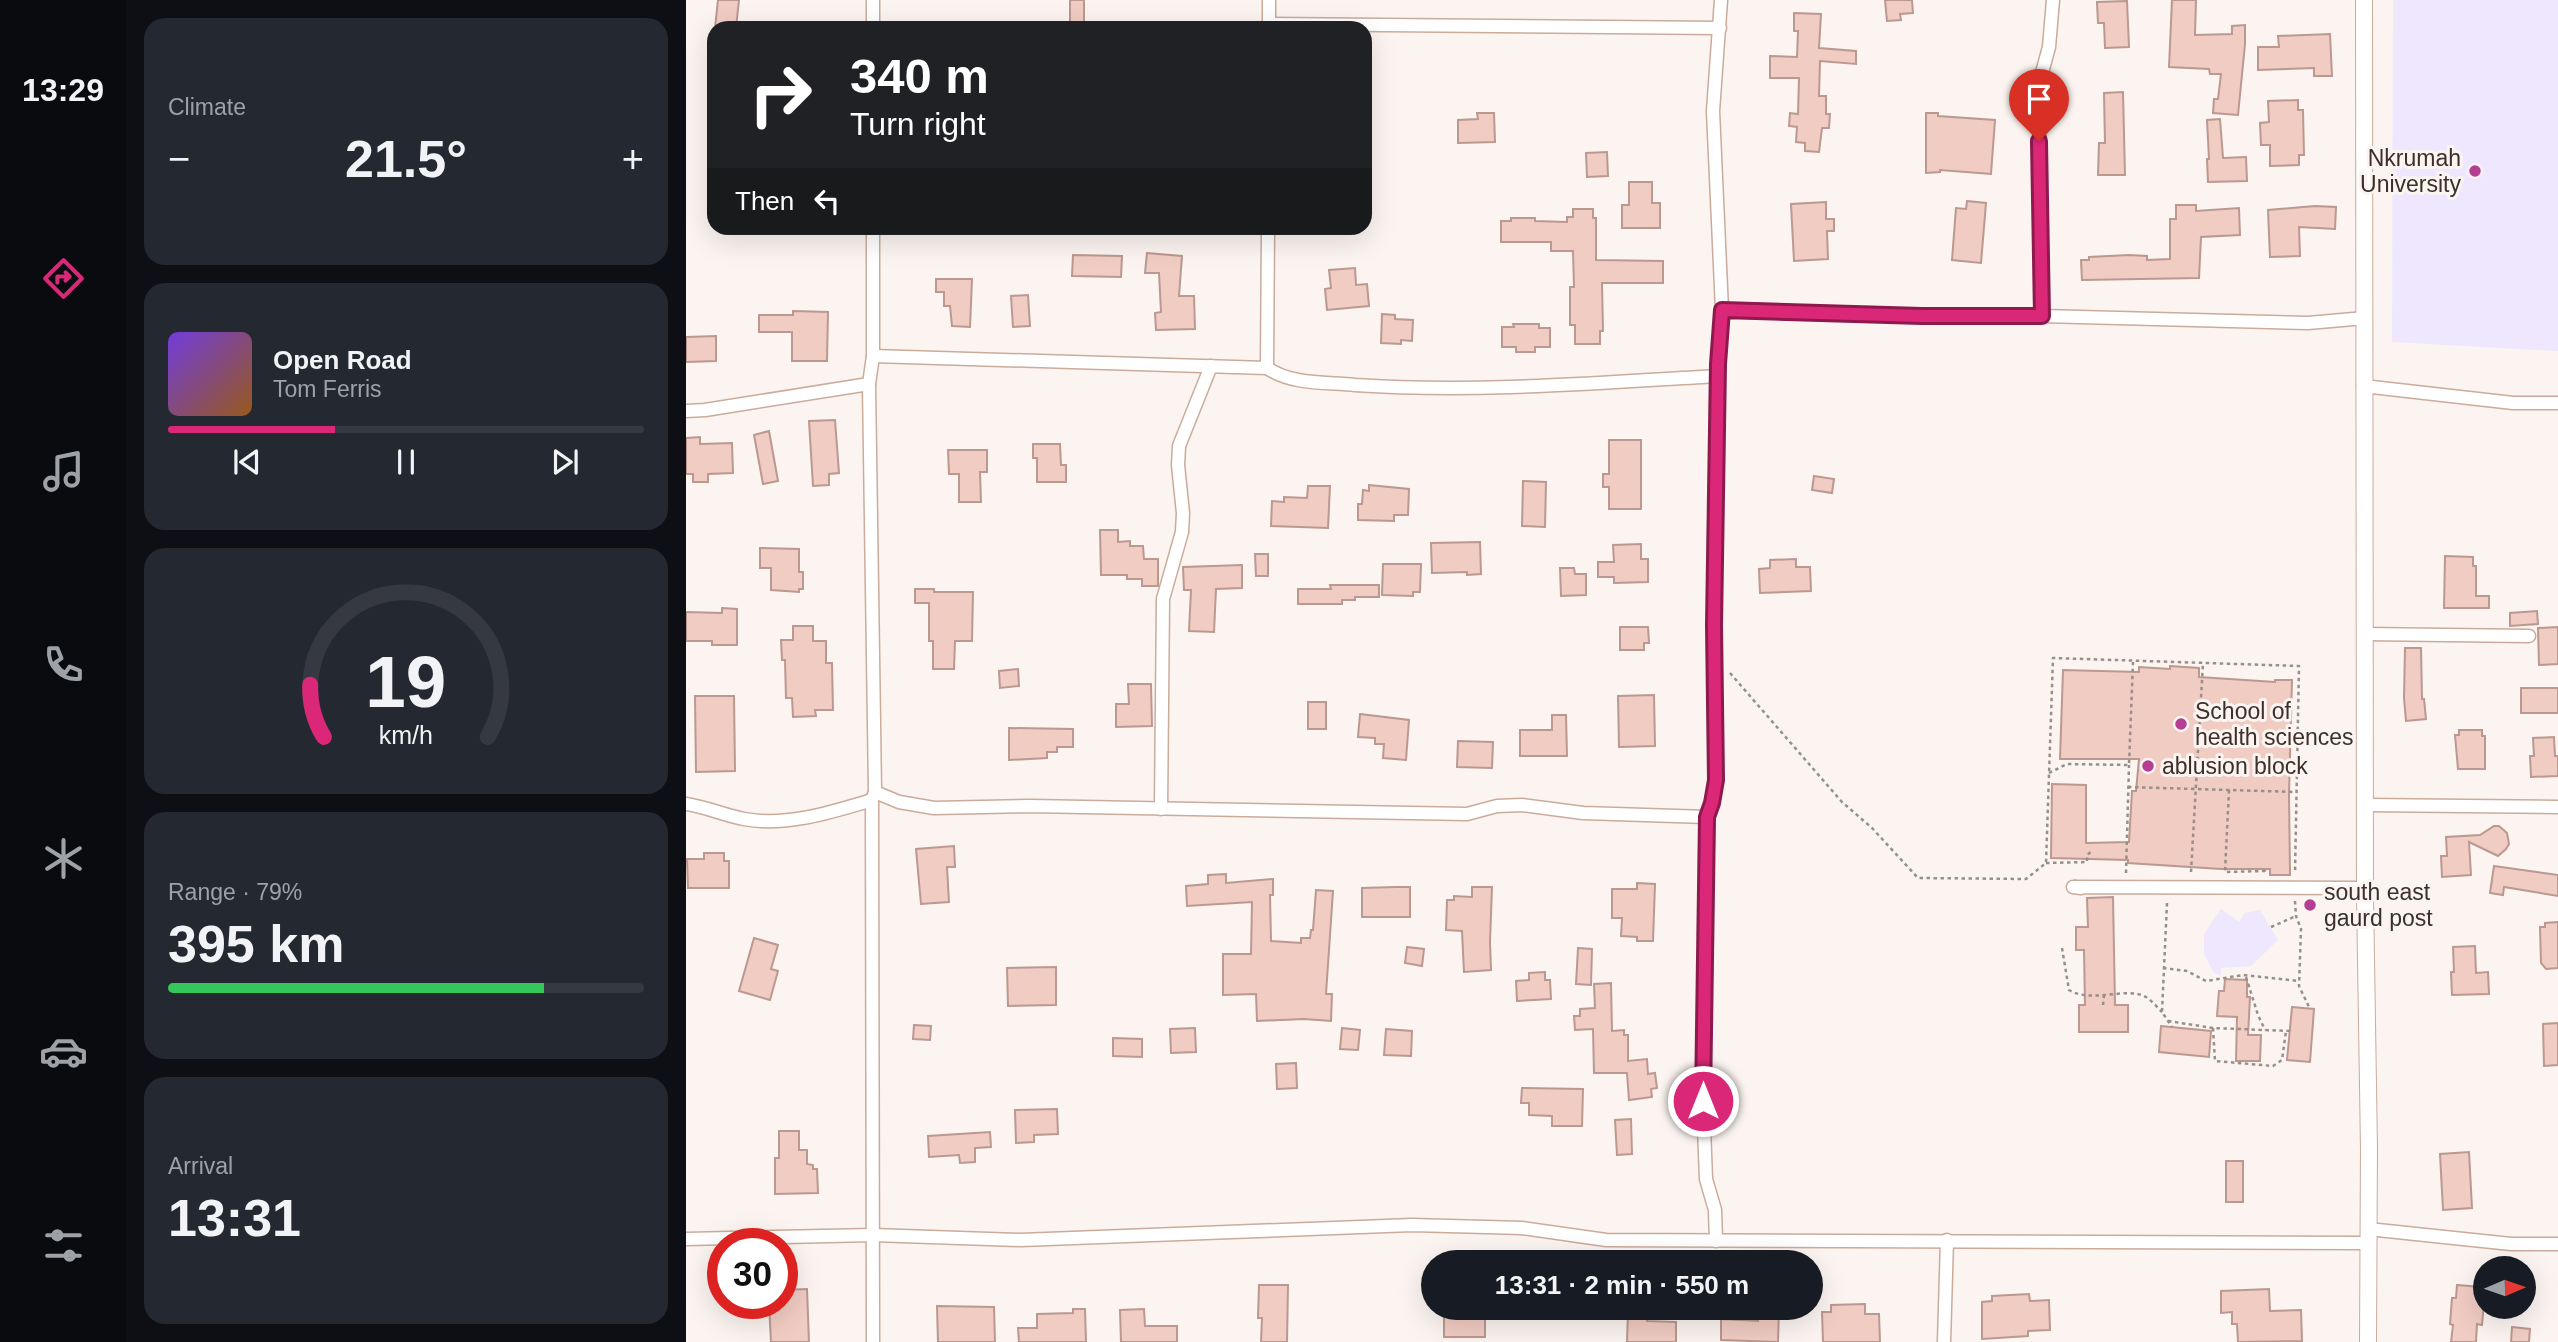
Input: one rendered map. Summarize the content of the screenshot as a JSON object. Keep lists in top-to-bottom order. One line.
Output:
{"places":["Nkrumah University","School of health sciences","ablusion block","south east gaurd post"],"north":"right","page":{"tabs":"13:29","tile":["Climate",["Range · 79%","395 km"],["Arrival","13:31"]],"turn":["340 m","Turn right"],"heat":["−","21.5°","+"],"then":"Then","song":["Open Road","Tom Ferris"],"limit":"30","trip":"13:31 · 2 min · 550 m","gauge":["19","km/h"]}}
